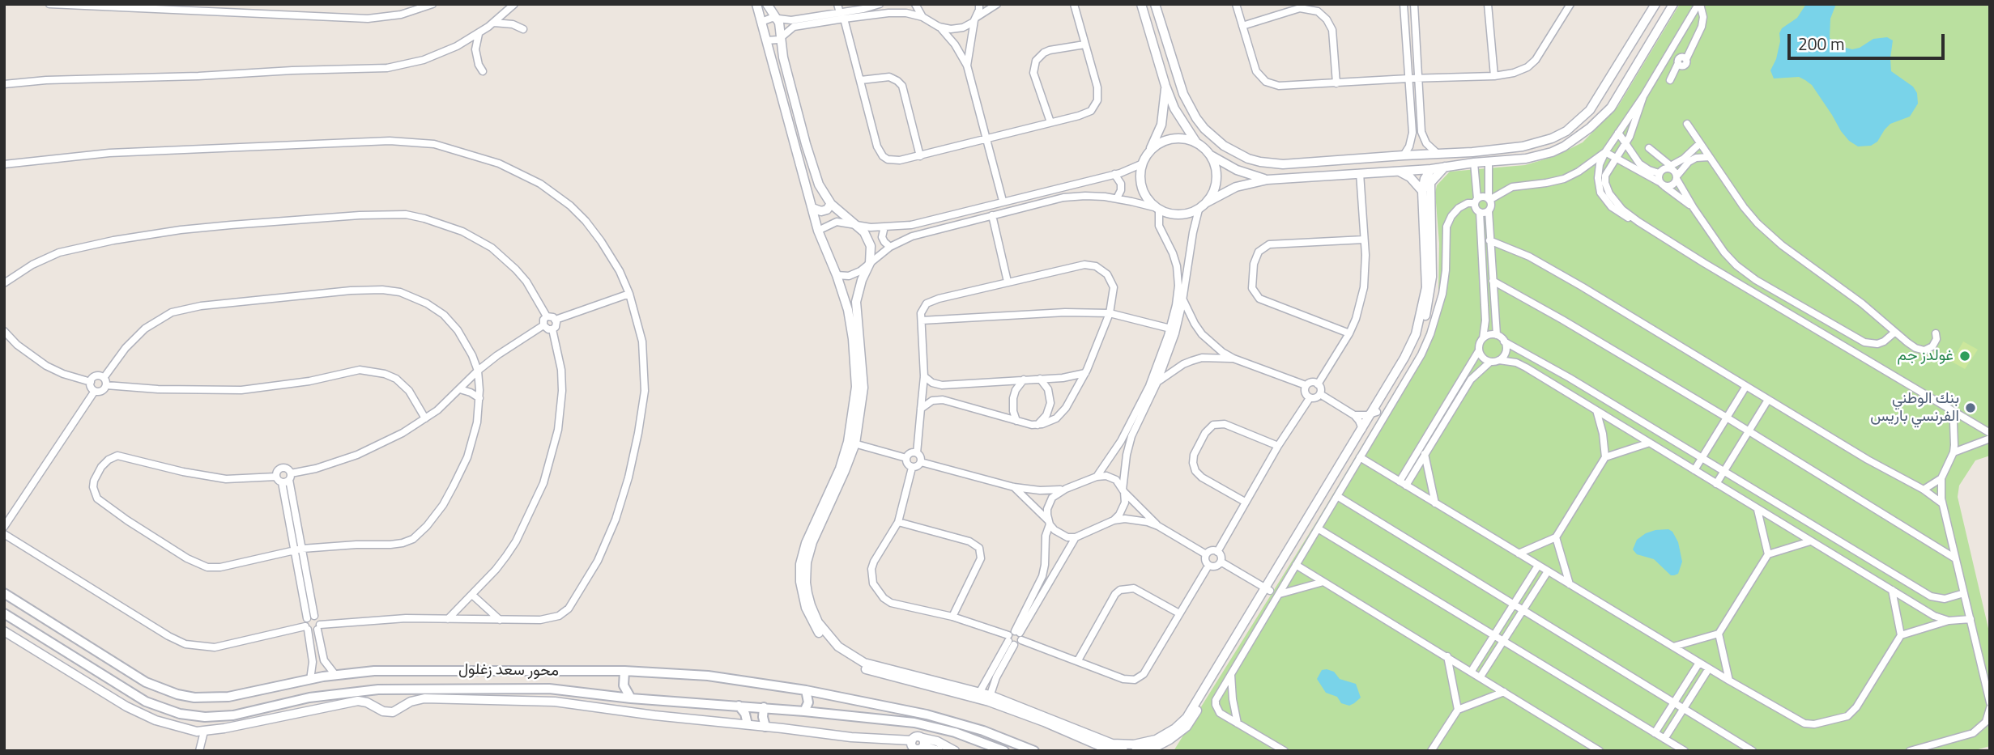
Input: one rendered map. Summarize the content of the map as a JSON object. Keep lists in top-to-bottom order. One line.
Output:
{"streets":{"main road":["محور سعد زغلول"]},"places":["غولدز جم","بنك الوطني الفرنسي باريس"],"scale_bar":"200 m"}
